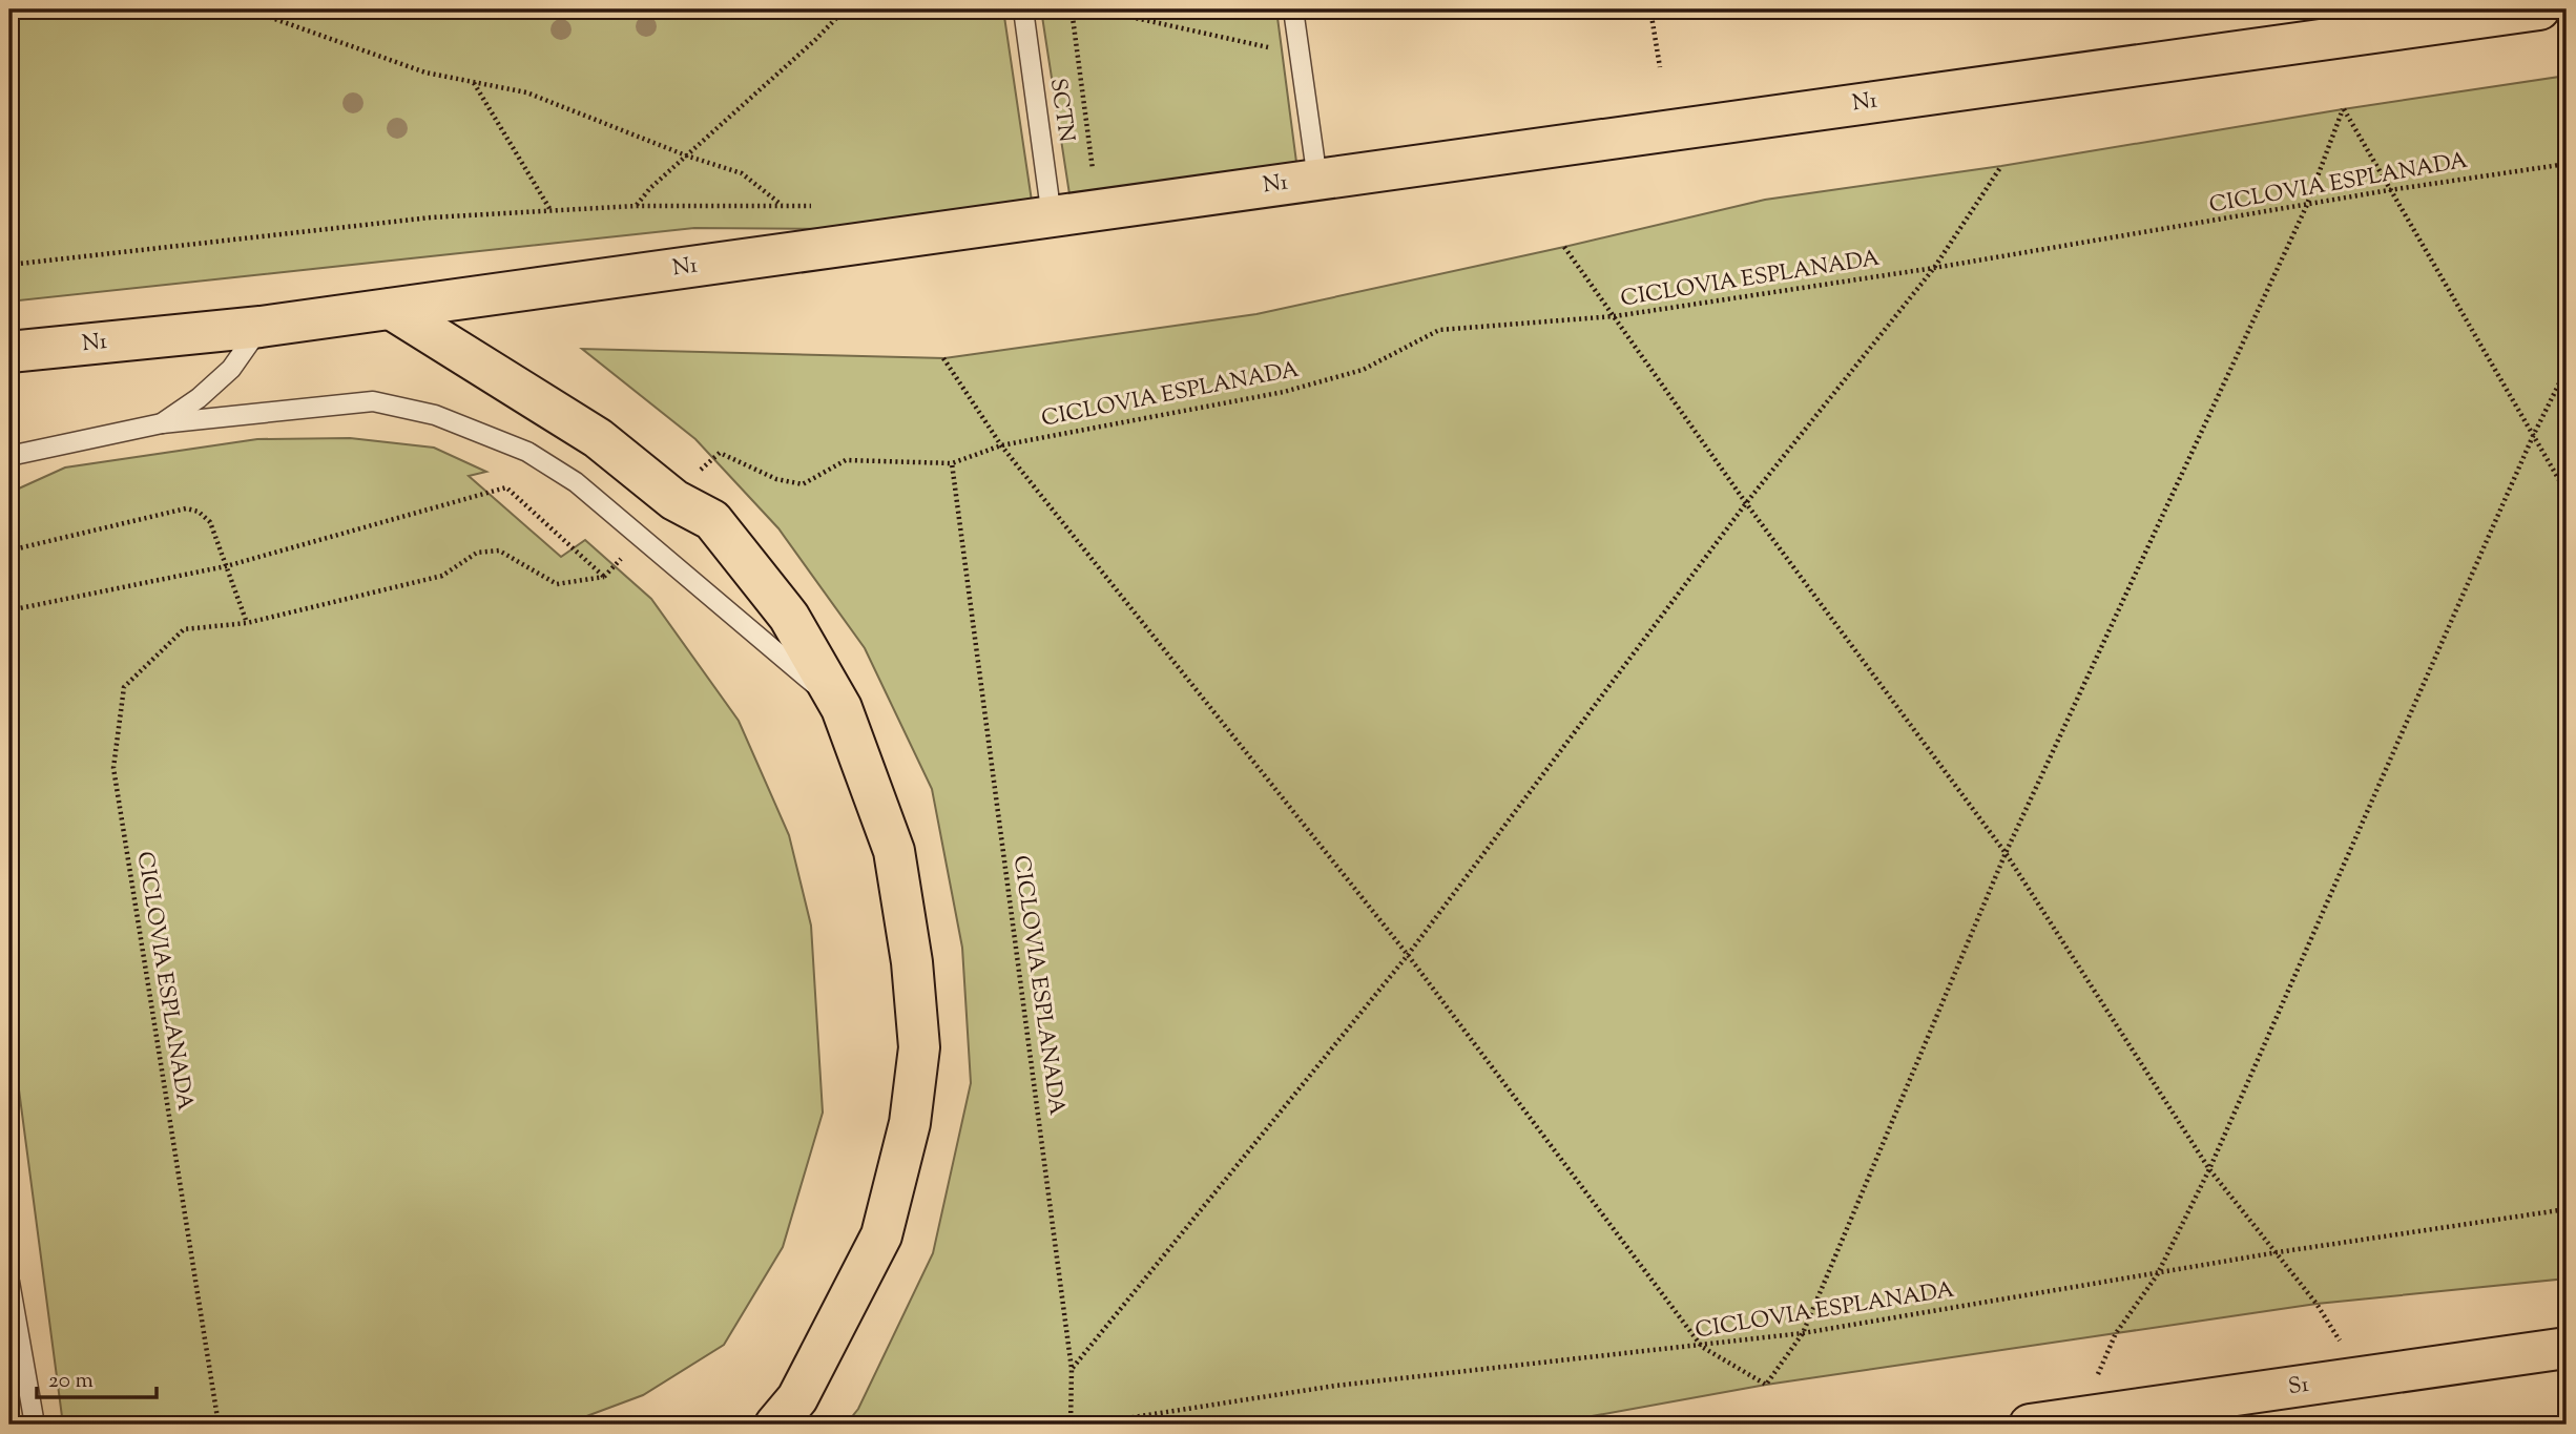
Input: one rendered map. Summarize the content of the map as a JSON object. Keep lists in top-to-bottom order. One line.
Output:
{"streets":{"highway":["N1","S1"],"lane":["SCTN"],"path":["CICLOVIA ESPLANADA"]},"crossings":[["N1","SCTN"]],"scale_bar":"20 m"}
